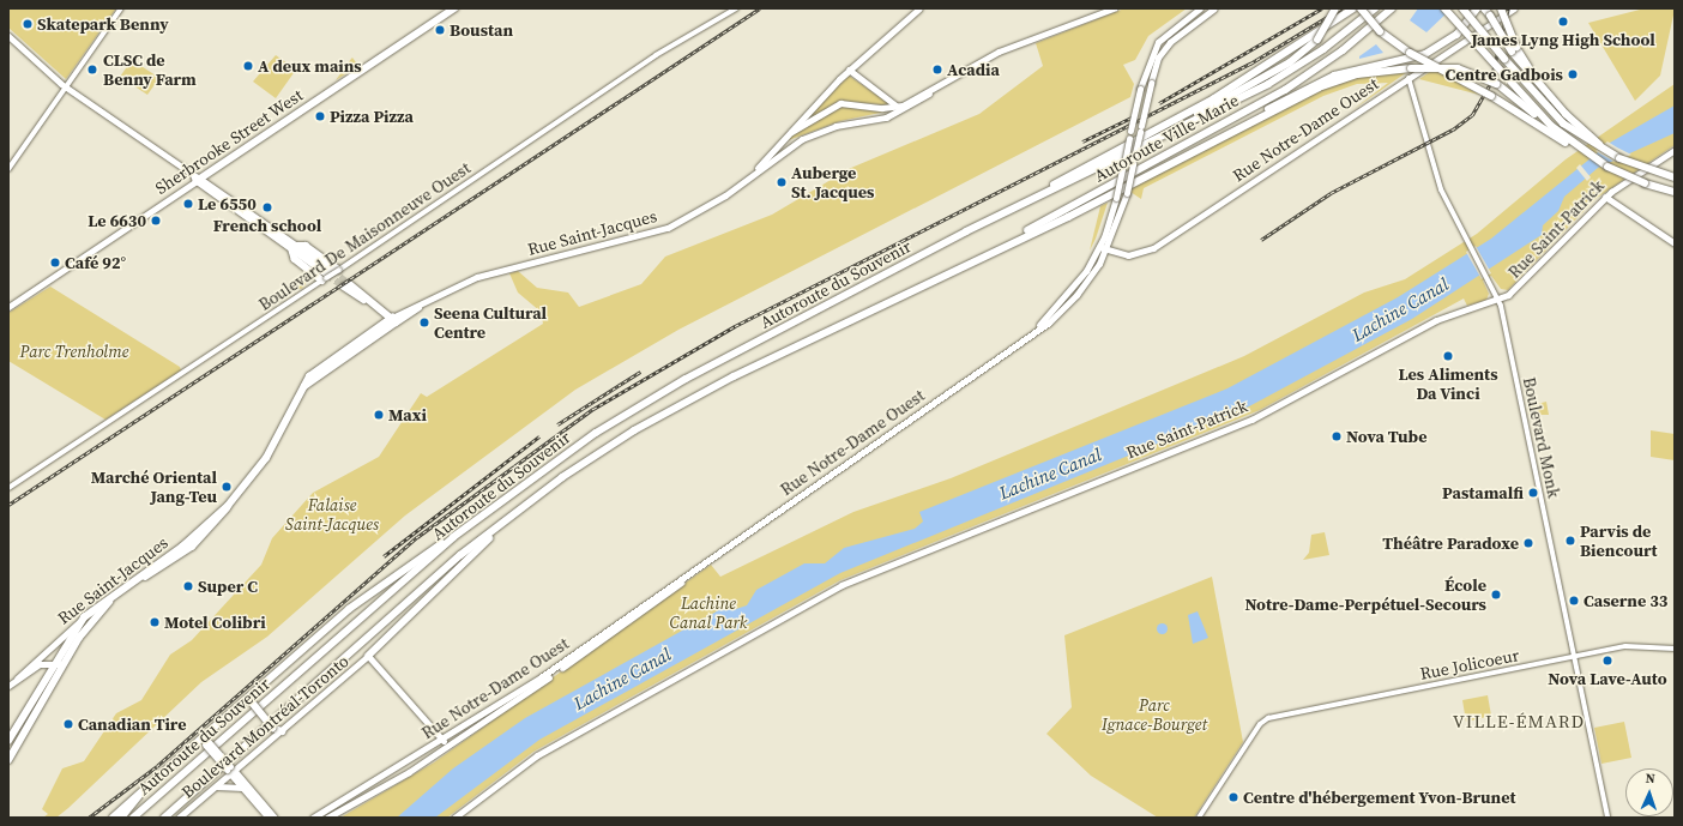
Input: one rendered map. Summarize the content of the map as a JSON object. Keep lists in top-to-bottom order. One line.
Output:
{"streets":{"highway":["Autoroute Ville-Marie","Autoroute du Souvenir"],"main road":["Rue Notre-Dame Ouest","Sherbrooke Street West","Rue Saint-Patrick","Rue Saint-Jacques","Boulevard Montréal-Toronto"],"street":["Boulevard De Maisonneuve Ouest","Boulevard Monk","Rue Jolicoeur"]},"crossings":[["Rue Notre-Dame Ouest","Boulevard Monk"],["Autoroute Ville-Marie","Autoroute du Souvenir"],["Rue Saint-Patrick","Boulevard Monk"],["Boulevard Monk","Rue Jolicoeur"]],"districts":["VILLE-ÉMARD"],"water":["Lachine Canal"],"parks":["Parc Trenholme","Falaise Saint-Jacques","Lachine Canal Park","Parc Ignace-Bourget"],"places":["James Lyng High School","Skatepark Benny","Boustan","A deux mains","CLSC de Benny Farm","Acadia","Centre Gadbois","Pizza Pizza","Auberge St. Jacques","Le 6550","French school","Le 6630","Café 92°","Seena Cultural Centre","Les Aliments Da Vinci","Maxi","Nova Tube","Marché Oriental Jang-Teu","Pastamalfi","Parvis de Biencourt","Théâtre Paradoxe","Super C","École Notre-Dame-Perpétuel-Secours","Caserne 33","Motel Colibri","Nova Lave-Auto","Canadian Tire","Centre d'hébergement Yvon-Brunet"],"north":"top"}
